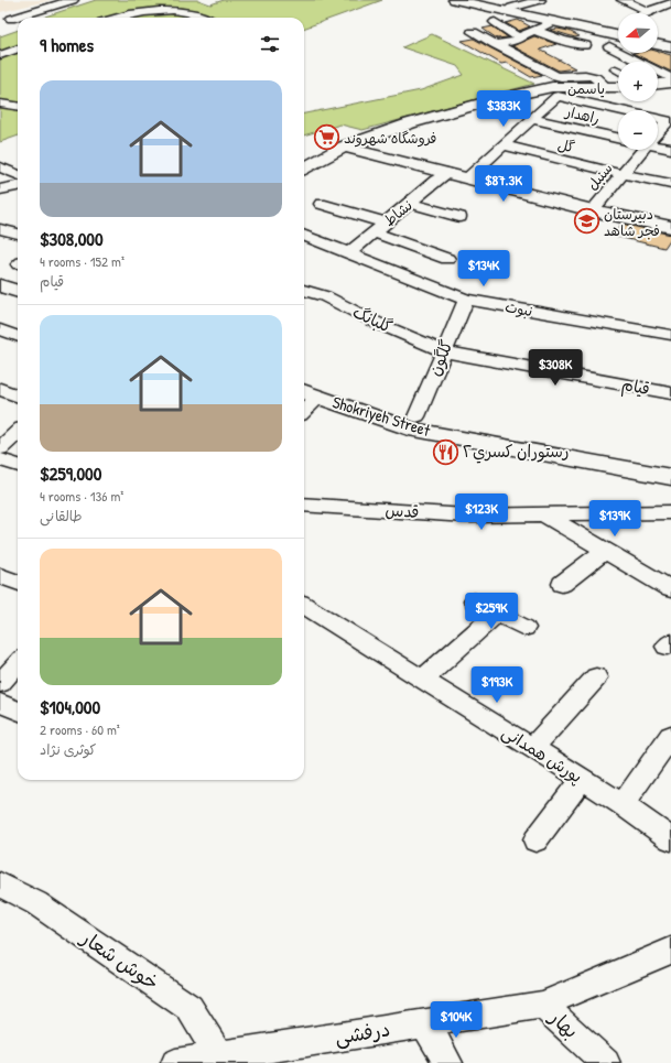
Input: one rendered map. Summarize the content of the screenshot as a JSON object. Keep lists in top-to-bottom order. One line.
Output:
{"streets":{"main road":["یاسمن","Shokriyeh Street"],"street":["راهدار","گل","سنبل","نشاط","نبوت","گلبانگ","گلگون","قیام","قدس","پورش همدانی","خوش شعار","بهار","درفشی"]},"crossings":[["راهدار","سنبل"],["گل","سنبل"],["نشاط","نبوت"],["نبوت","گلگون"],["گلبانگ","گلگون"],["گلبانگ","قیام"],["گلگون","قیام"],["گلگون","Shokriyeh Street"],["خوش شعار","درفشی"],["بهار","درفشی"]],"places":{"supermarket":["فروشگاه شهروند"],"school or university":["دبیرستان فجر شاهد"],"restaurant":["رستوران کسري٢"]},"north":"left","page":{"map_buttons":["+","−"],"heading":"9 homes","list":[{"name":"$308,000","note":"4 rooms · 152 m² · قیام"},{"name":"$259,000","note":"4 rooms · 136 m² · طالقانی"},{"name":"$104,000","note":"2 rooms · 60 m² · کوثری نژاد"}],"price":["$383K","$87.3K","$134K","$308K","$123K","$139K","$259K","$193K","$104K"]}}
